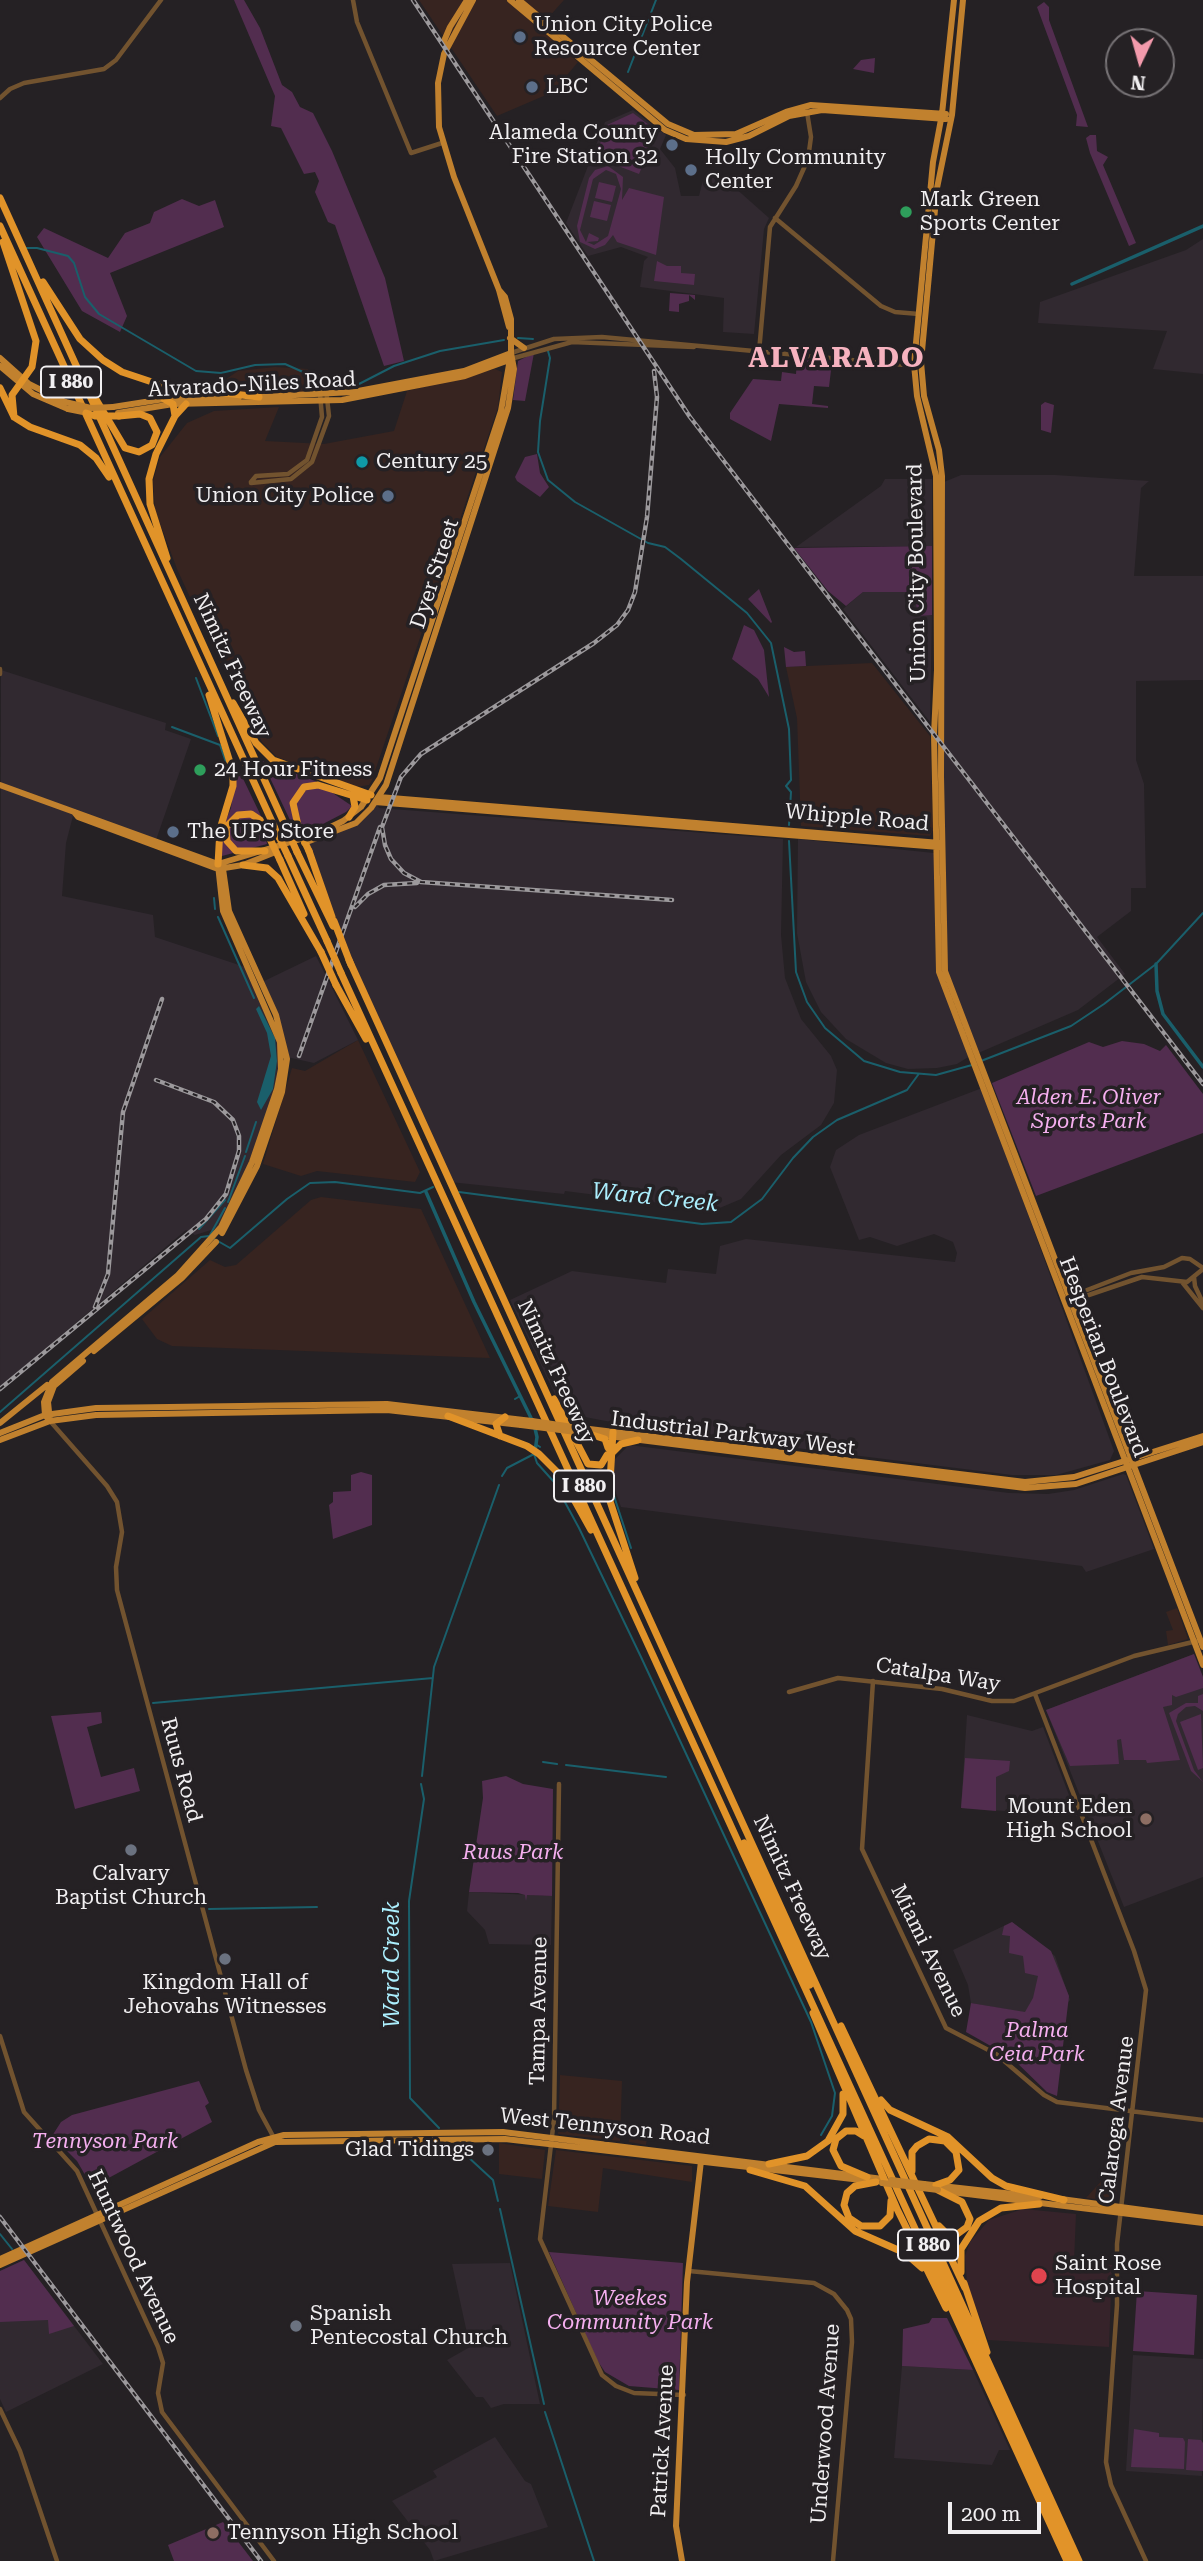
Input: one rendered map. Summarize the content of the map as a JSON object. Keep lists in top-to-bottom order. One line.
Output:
{"streets":{"highway":["I 880","Nimitz Freeway"],"main road":["Alvarado-Niles Road","Union City Boulevard","Dyer Street","Whipple Road","Hesperian Boulevard","Industrial Parkway West","West Tennyson Road","Patrick Avenue"],"street":["Catalpa Way","Ruus Road","Miami Avenue","Tampa Avenue","Calaroga Avenue","Huntwood Avenue","Underwood Avenue"]},"crossings":[["I 880","Nimitz Freeway"],["Alvarado-Niles Road","Dyer Street"],["Union City Boulevard","Whipple Road"],["Union City Boulevard","Hesperian Boulevard"],["Dyer Street","Whipple Road"],["Hesperian Boulevard","Industrial Parkway West"],["Hesperian Boulevard","Catalpa Way"],["Industrial Parkway West","Ruus Road"],["Catalpa Way","Miami Avenue"],["Catalpa Way","Calaroga Avenue"],["Ruus Road","West Tennyson Road"],["Miami Avenue","Calaroga Avenue"],["Tampa Avenue","West Tennyson Road"],["Tampa Avenue","Patrick Avenue"],["Calaroga Avenue","West Tennyson Road"],["West Tennyson Road","Huntwood Avenue"],["West Tennyson Road","Patrick Avenue"],["Underwood Avenue","Patrick Avenue"]],"districts":["ALVARADO"],"water":["Ward Creek"],"parks":["Alden E. Oliver Sports Park","Ruus Park","Palma Ceia Park","Tennyson Park","Weekes Community Park"],"places":["Union City Police Resource Center","LBC","Alameda County Fire Station 32","Holly Community Center","Mark Green Sports Center","Century 25","Union City Police","24 Hour Fitness","The UPS Store","Mount Eden High School","Calvary Baptist Church","Kingdom Hall of Jehovahs Witnesses","Glad Tidings","Saint Rose Hospital","Spanish Pentecostal Church","Tennyson High School"],"scale_bar":"200 m","north":"bottom"}
